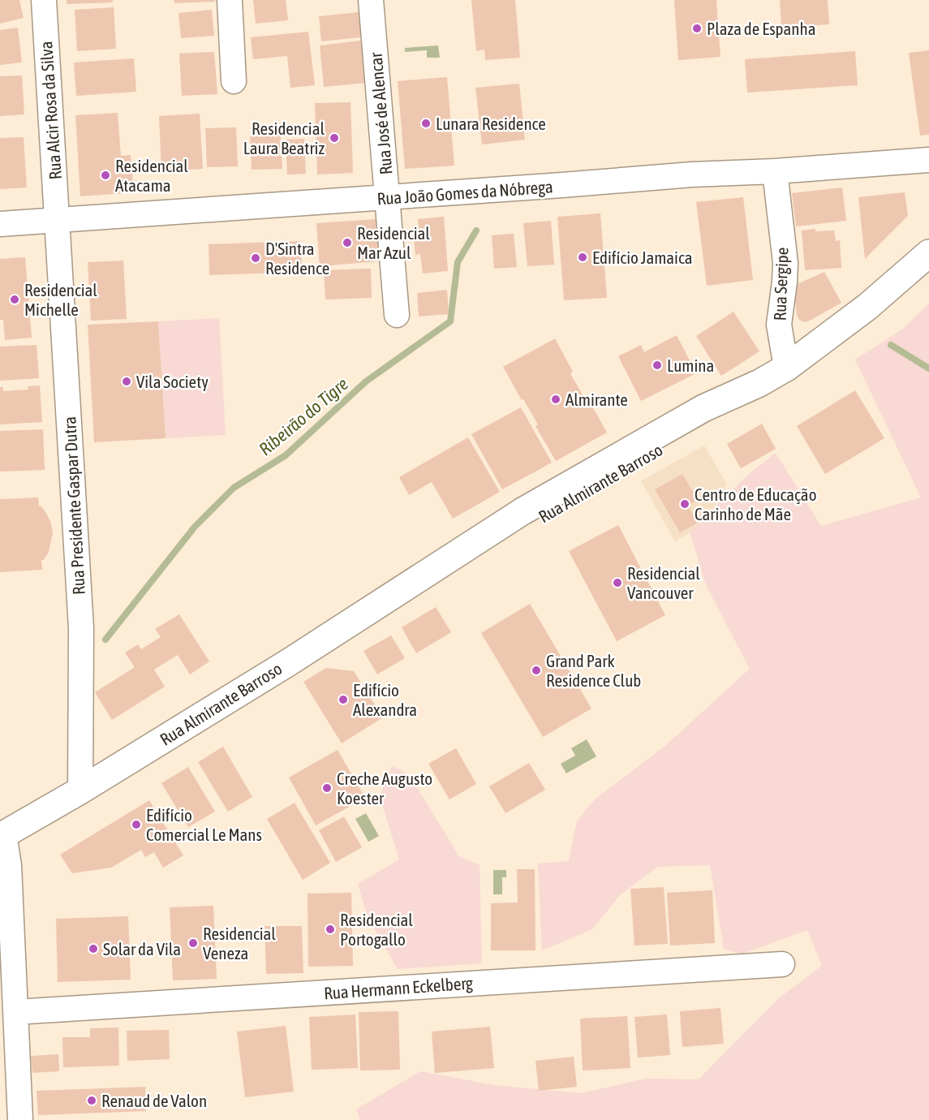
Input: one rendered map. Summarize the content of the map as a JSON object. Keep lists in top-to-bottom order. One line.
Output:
{"streets":{"main road":["Rua Almirante Barroso"],"street":["Rua Alcir Rosa da Silva","Rua José de Alencar","Rua João Gomes da Nóbrega","Rua Sergipe","Rua Presidente Gaspar Dutra","Rua Hermann Eckelberg"]},"crossings":[["Rua Alcir Rosa da Silva","Rua João Gomes da Nóbrega"],["Rua Alcir Rosa da Silva","Rua Presidente Gaspar Dutra"],["Rua José de Alencar","Rua João Gomes da Nóbrega"],["Rua João Gomes da Nóbrega","Rua Sergipe"],["Rua João Gomes da Nóbrega","Rua Presidente Gaspar Dutra"],["Rua Sergipe","Rua Almirante Barroso"],["Rua Almirante Barroso","Rua Presidente Gaspar Dutra"]],"water":["Ribeirão do Tigre"],"places":["Plaza de Espanha","Lunara Residence","Residencial Laura Beatriz","Residencial Atacama","Residencial Mar Azul","Edifício Jamaica","D'Sintra Residence","Residencial Michelle","Lumina","Vila Society","Almirante","Centro de Educação Carinho de Mãe","Residencial Vancouver","Grand Park Residence Club","Edifício Alexandra","Creche Augusto Koester","Edifício Comercial Le Mans","Residencial Portogallo","Residencial Veneza","Solar da Vila","Renaud de Valon"]}
